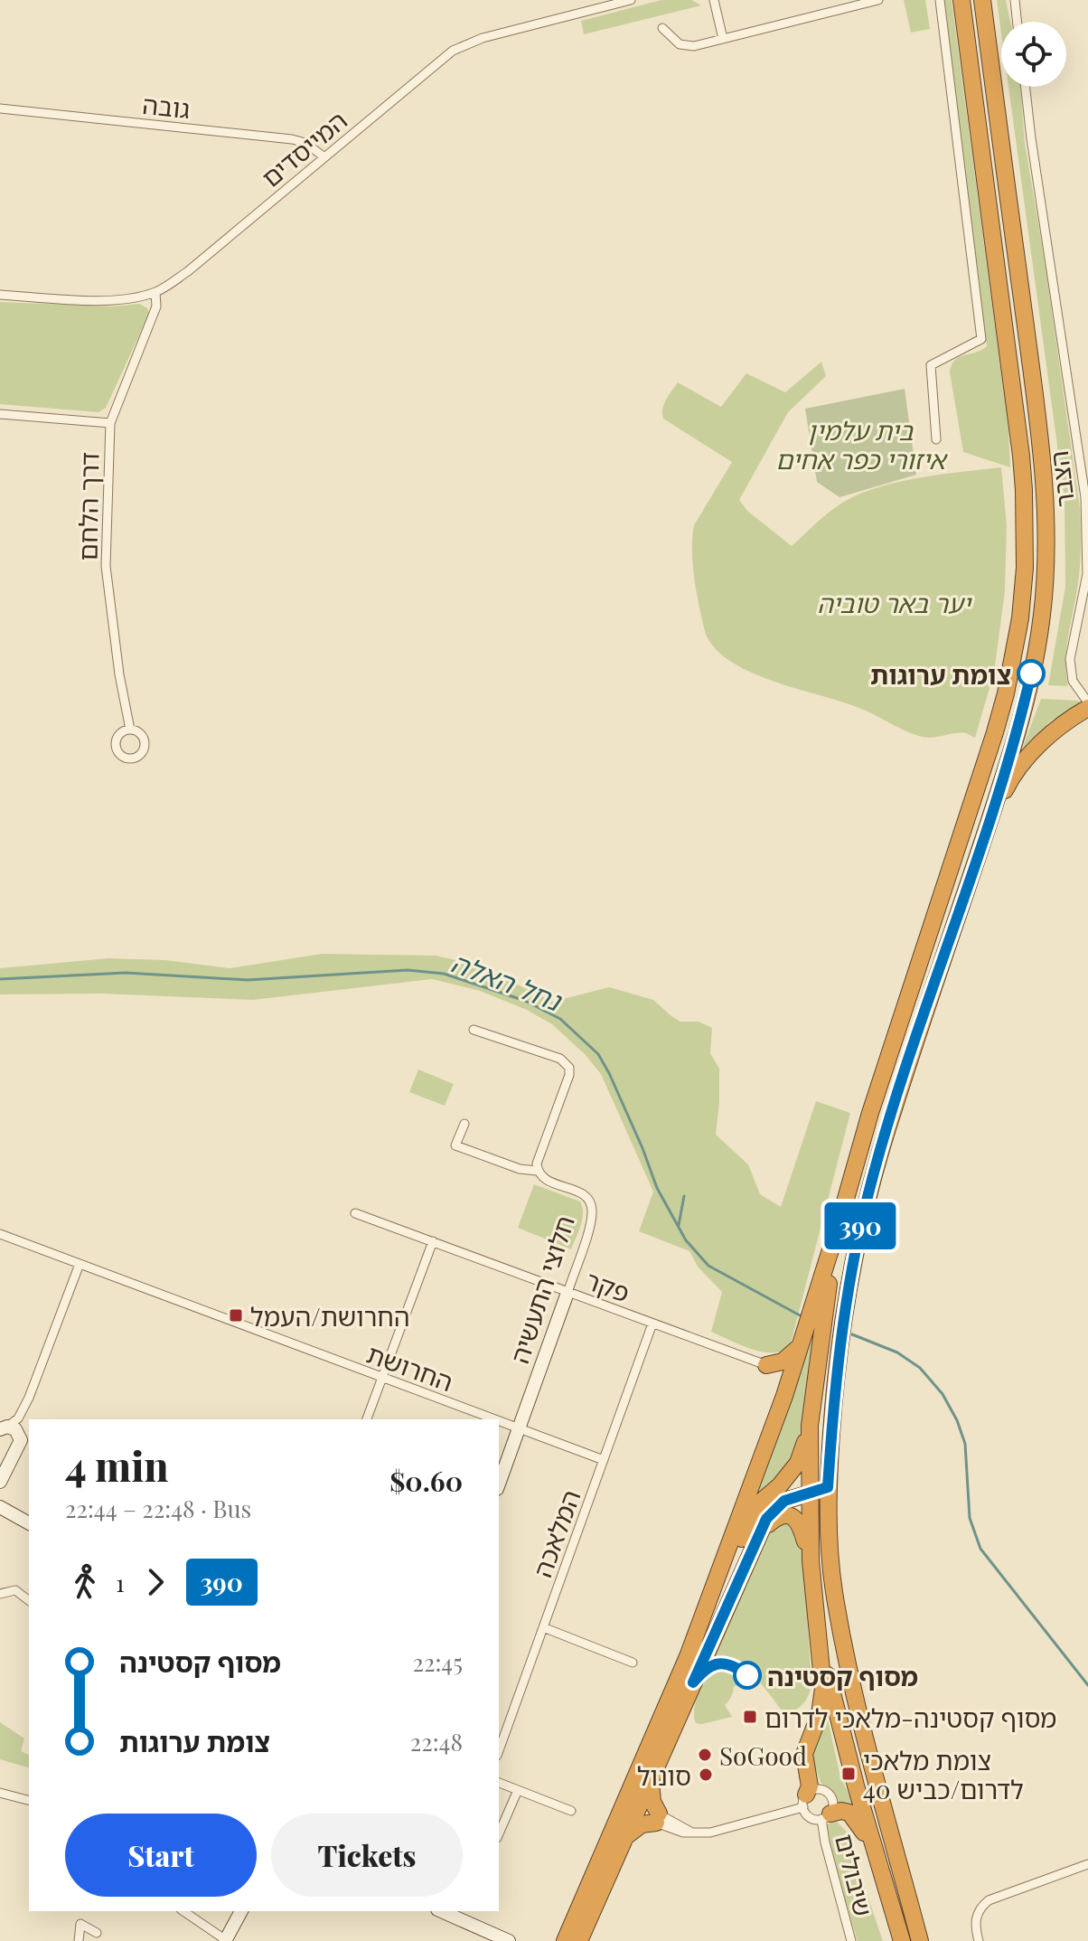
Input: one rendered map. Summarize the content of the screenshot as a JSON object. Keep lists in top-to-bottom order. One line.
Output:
{"streets":{"street":["גובה","המייסדים","הצבר","דרך הלחם","פקר","חלוצי התעשיה","החרושת","המלאכה","שיבולים"]},"crossings":[["גובה","המייסדים"],["המייסדים","דרך הלחם"],["פקר","חלוצי התעשיה"],["פקר","המלאכה"],["חלוצי התעשיה","החרושת"],["החרושת","המלאכה"]],"water":["נחל האלה"],"parks":["בית עלמין איזורי כפר אחים","יער באר טוביה"],"places":{"other":["צומת ערוגות","מסוף קסטינה","SoGood","סונול"],"transit":["החרושת/העמל","מסוף קסטינה-מלאכי לדרום","צומת מלאכי לדרום/כביש 40"]},"lines":["bus line 390"],"page":{"on_map":"390","heading":["4 min","22:44 – 22:48 · Bus","$0.60"],"legs":["1","390"],"list":[{"name":"מסוף קסטינה","value":"22:45"},{"name":"צומת ערוגות","value":"22:48"}],"buttons":["Start","Tickets"]}}
